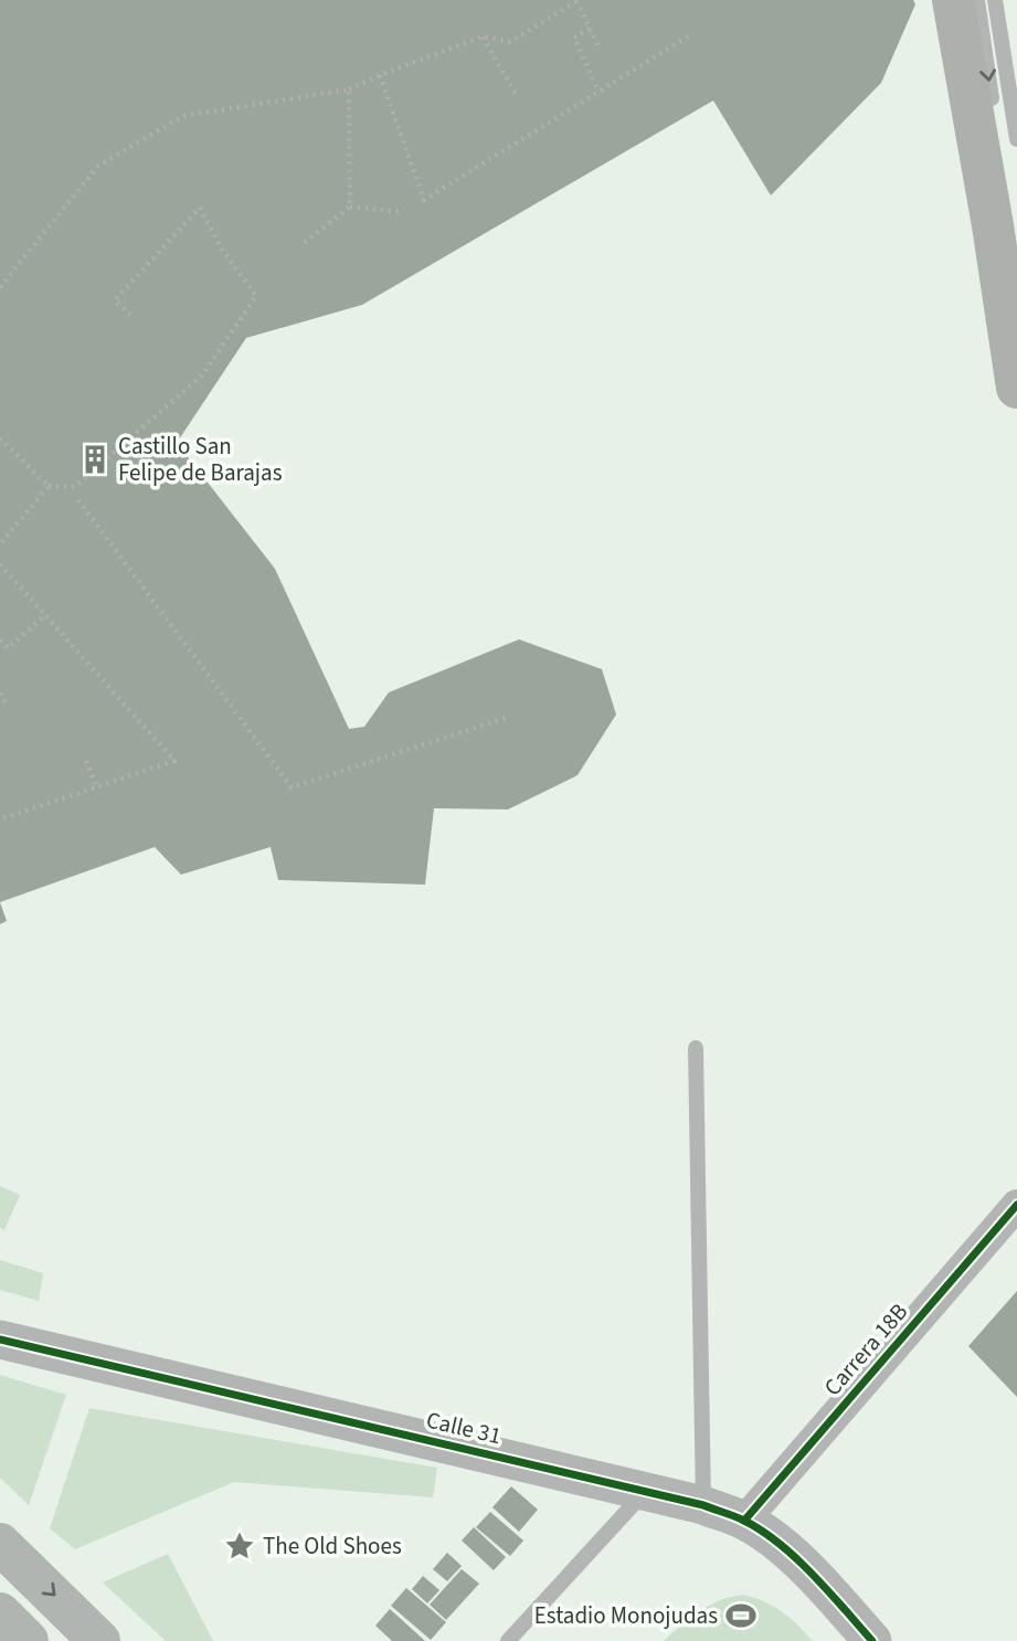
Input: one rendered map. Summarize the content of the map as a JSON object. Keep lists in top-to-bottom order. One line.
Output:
{"streets":{"street":["Carrera 18B","Calle 31"]},"crossings":[["Carrera 18B","Calle 31"]],"places":{"building":["Castillo San Felipe de Barajas"],"place":["The Old Shoes"],"sports":["Estadio Monojudas"]}}
